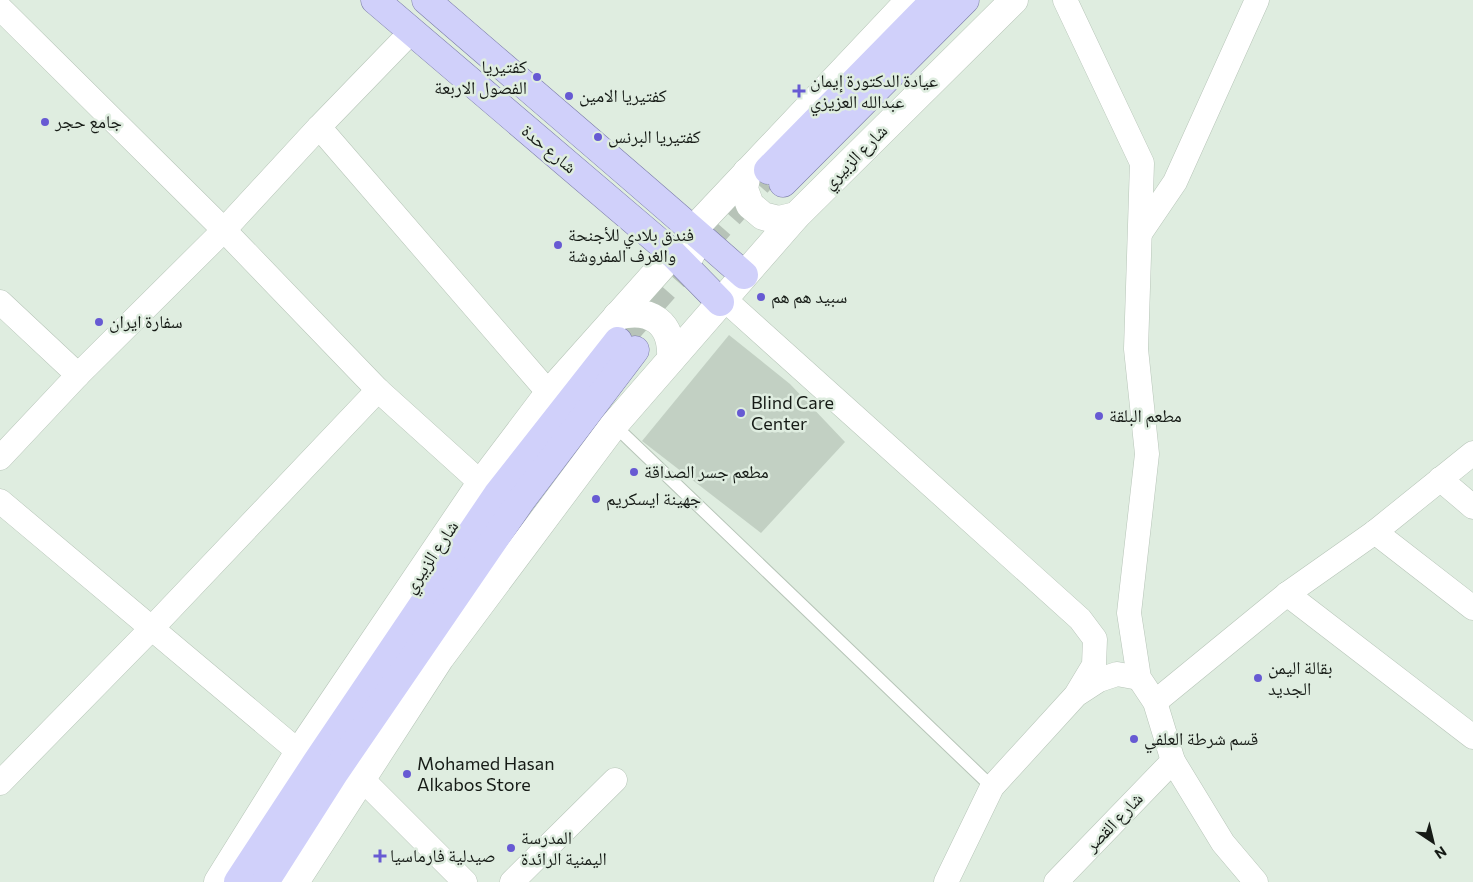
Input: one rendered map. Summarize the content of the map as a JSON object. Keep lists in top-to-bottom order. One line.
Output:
{"streets":{"main road":["شارع حدة","شارع الزبيري"],"street":["شارع القصر"]},"crossings":[["شارع حدة","شارع الزبيري"]],"places":{"other":["كفتيريا الفصول الاربعة","كفتيريا الامين","جامع حجر","كفتيريا البرنس","فندق بلادي للأجنحة والغرف المفروشة","سبيد هم هم","سفارة ايران","Blind Care Center","مطعم البلقة","مطعم جسر الصداقة","جهينة ايسكريم","بقالة اليمن الجديد","قسم شرطة العلفي","Mohamed Hasan Alkabos Store","المدرسة اليمنية الرائدة"],"health":["عيادة الدكتورة إيمان عبدالله العزيزي","صيدلية فارماسيا"]},"north":"bottom right"}
